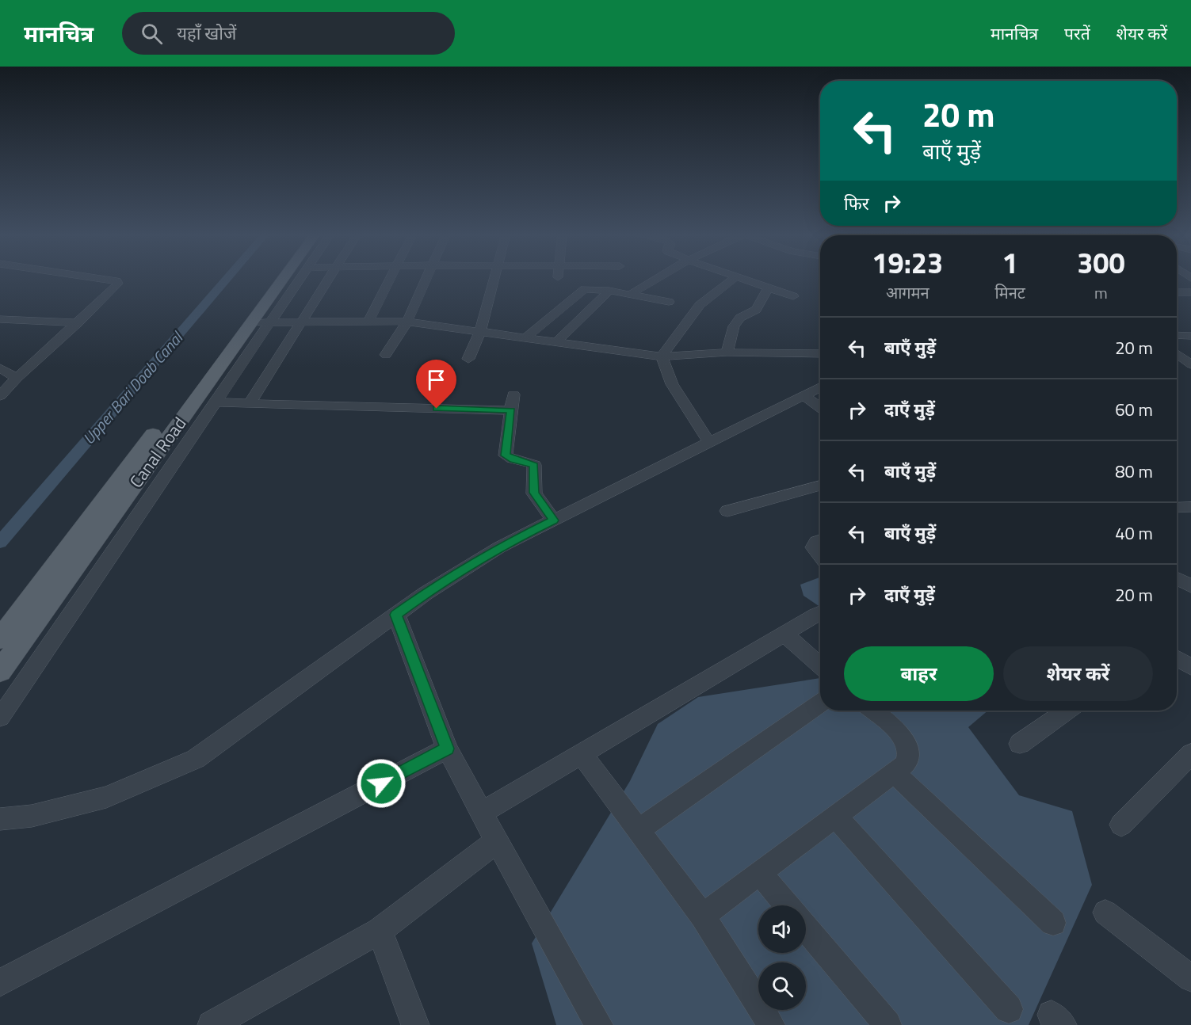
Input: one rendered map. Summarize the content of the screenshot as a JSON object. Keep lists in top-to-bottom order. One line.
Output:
{"streets":{"main road":["Canal Road"]},"water":["Upper Bari Doab Canal"],"page":{"header":"मानचित्र","search":"यहाँ खोजें","nav":["मानचित्र","परतें","शेयर करें"],"turn":["20 m","बाएँ मुड़ें"],"then":"फिर","eta":["19:23","आगमन","1","मिनट","300","m"],"list":[{"name":"बाएँ मुड़ें","value":"20 m"},{"name":"दाएँ मुड़ें","value":"60 m"},{"name":"बाएँ मुड़ें","value":"80 m"},{"name":"बाएँ मुड़ें","value":"40 m"},{"name":"दाएँ मुड़ें","value":"20 m"}],"buttons":["बाहर","शेयर करें"]}}
